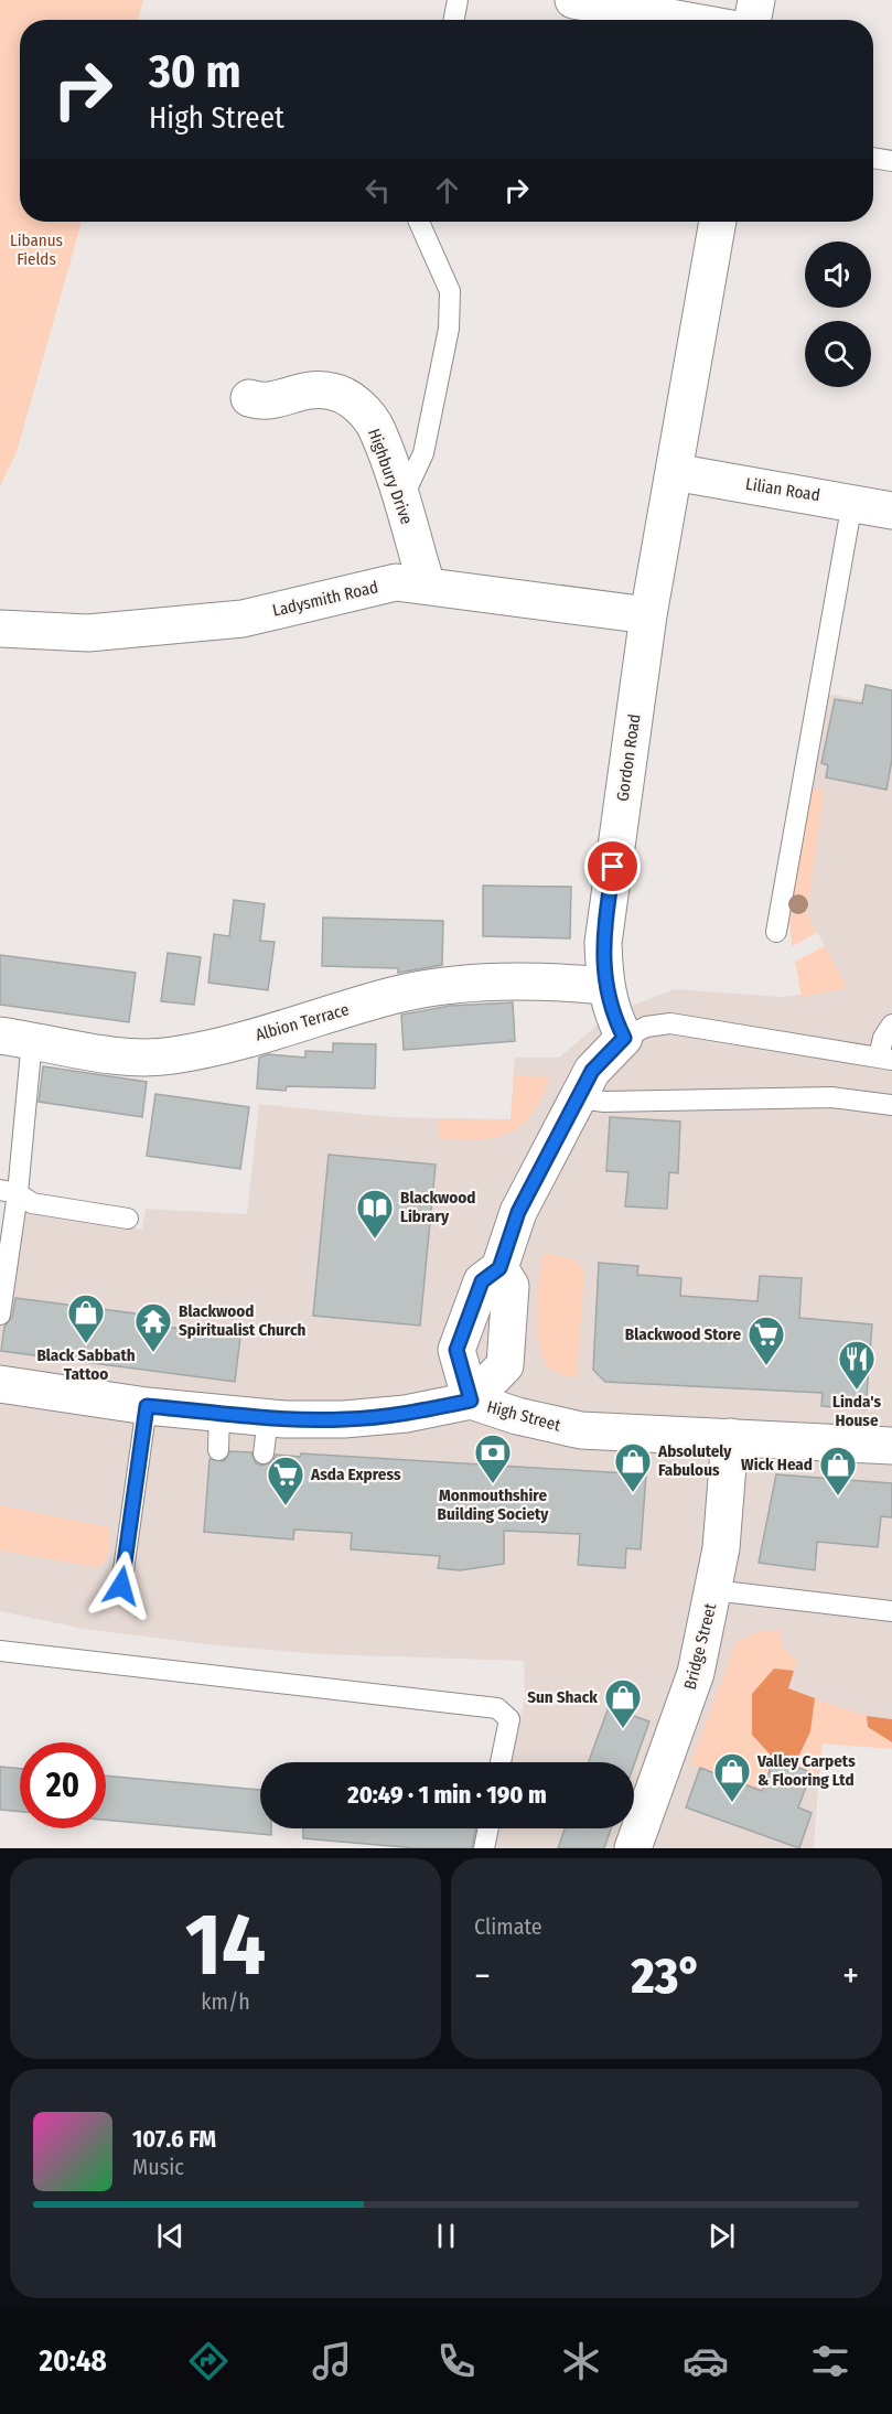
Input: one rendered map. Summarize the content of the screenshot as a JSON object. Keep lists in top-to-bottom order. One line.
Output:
{"streets":{"street":["Highbury Drive","Lilian Road","Ladysmith Road","Gordon Road","Albion Terrace","High Street","Bridge Street"]},"crossings":[["Highbury Drive","Ladysmith Road"],["Lilian Road","Gordon Road"],["Ladysmith Road","Gordon Road"],["Gordon Road","Albion Terrace"],["High Street","Bridge Street"]],"parks":["Libanus Fields"],"places":{"library":["Blackwood Library"],"shop":["Black Sabbath Tattoo","Absolutely Fabulous","Wick Head","Sun Shack","Valley Carpets & Flooring Ltd"],"temple":["Blackwood Spiritualist Church"],"supermarket":["Blackwood Store","Asda Express"],"restaurant":["Linda's House"],"bank":["Monmouthshire Building Society"]},"page":{"turn":["30 m","High Street"],"limit":"20","trip":"20:49 · 1 min · 190 m","tile":[["14","km/h"],"Climate"],"heat":["−","23°","+"],"song":["107.6 FM","Music"],"tabs":"20:48"}}
